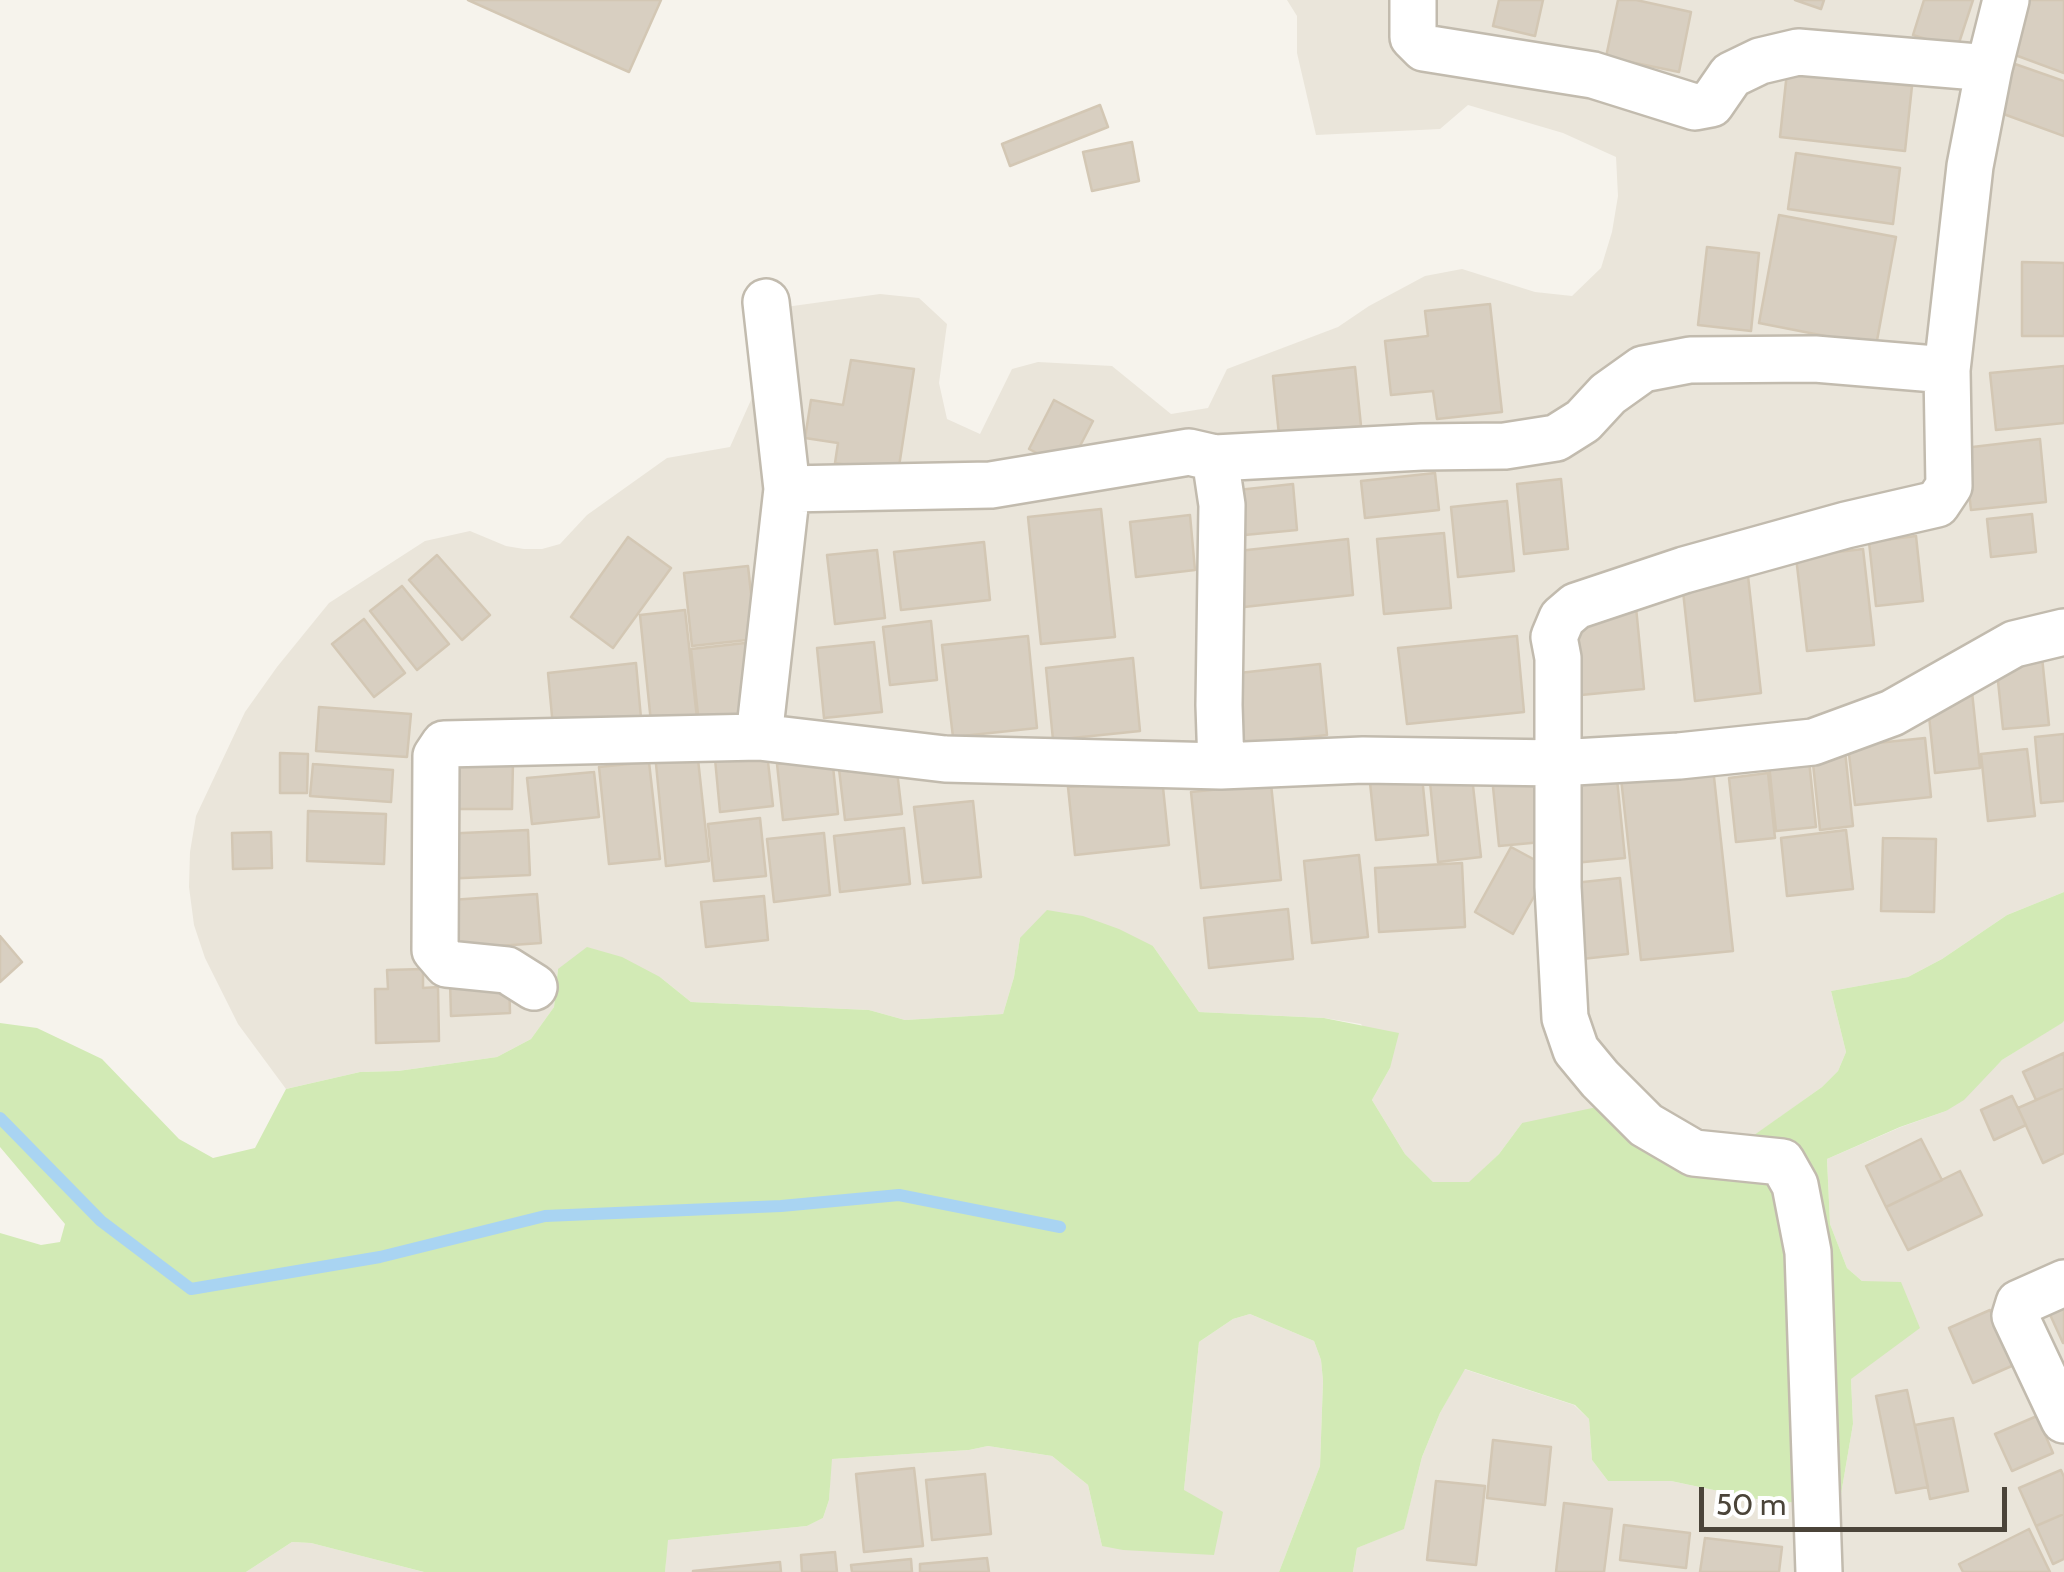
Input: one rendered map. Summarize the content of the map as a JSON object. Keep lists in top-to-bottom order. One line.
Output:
{"scale_bar":"50 m"}
